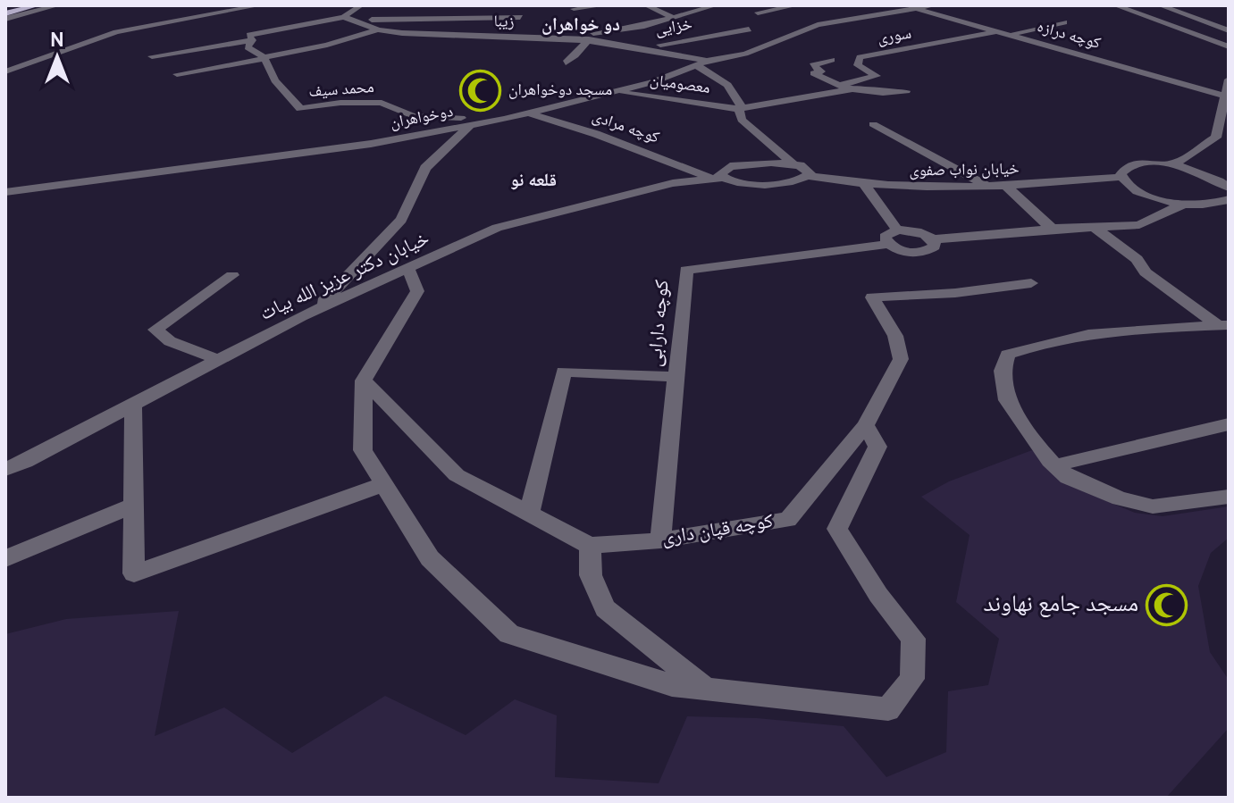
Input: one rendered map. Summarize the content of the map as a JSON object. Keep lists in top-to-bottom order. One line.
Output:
{"streets":{"street":["زیبا","خزایی","کوچه درازه","سوری","معصومیان","محمد سیف","دوخواهران","کوچه مرادی","خیابان نواب صفوی","خیابان دکتر عزیز الله بیات","کوچه دارابی","کوچه قپان داری"]},"crossings":[["زیبا","خزایی"],["زیبا","دوخواهران"],["کوچه درازه","سوری"],["کوچه درازه","دوخواهران"],["معصومیان","دوخواهران"],["محمد سیف","دوخواهران"],["دوخواهران","کوچه مرادی"],["کوچه مرادی","خیابان دکتر عزیز الله بیات"],["کوچه دارابی","کوچه قپان داری"]],"districts":["دو خواهران","قلعه نو"],"places":{"mosque":["مسجد دوخواهران","مسجد جامع نهاوند"]},"north":"top"}
